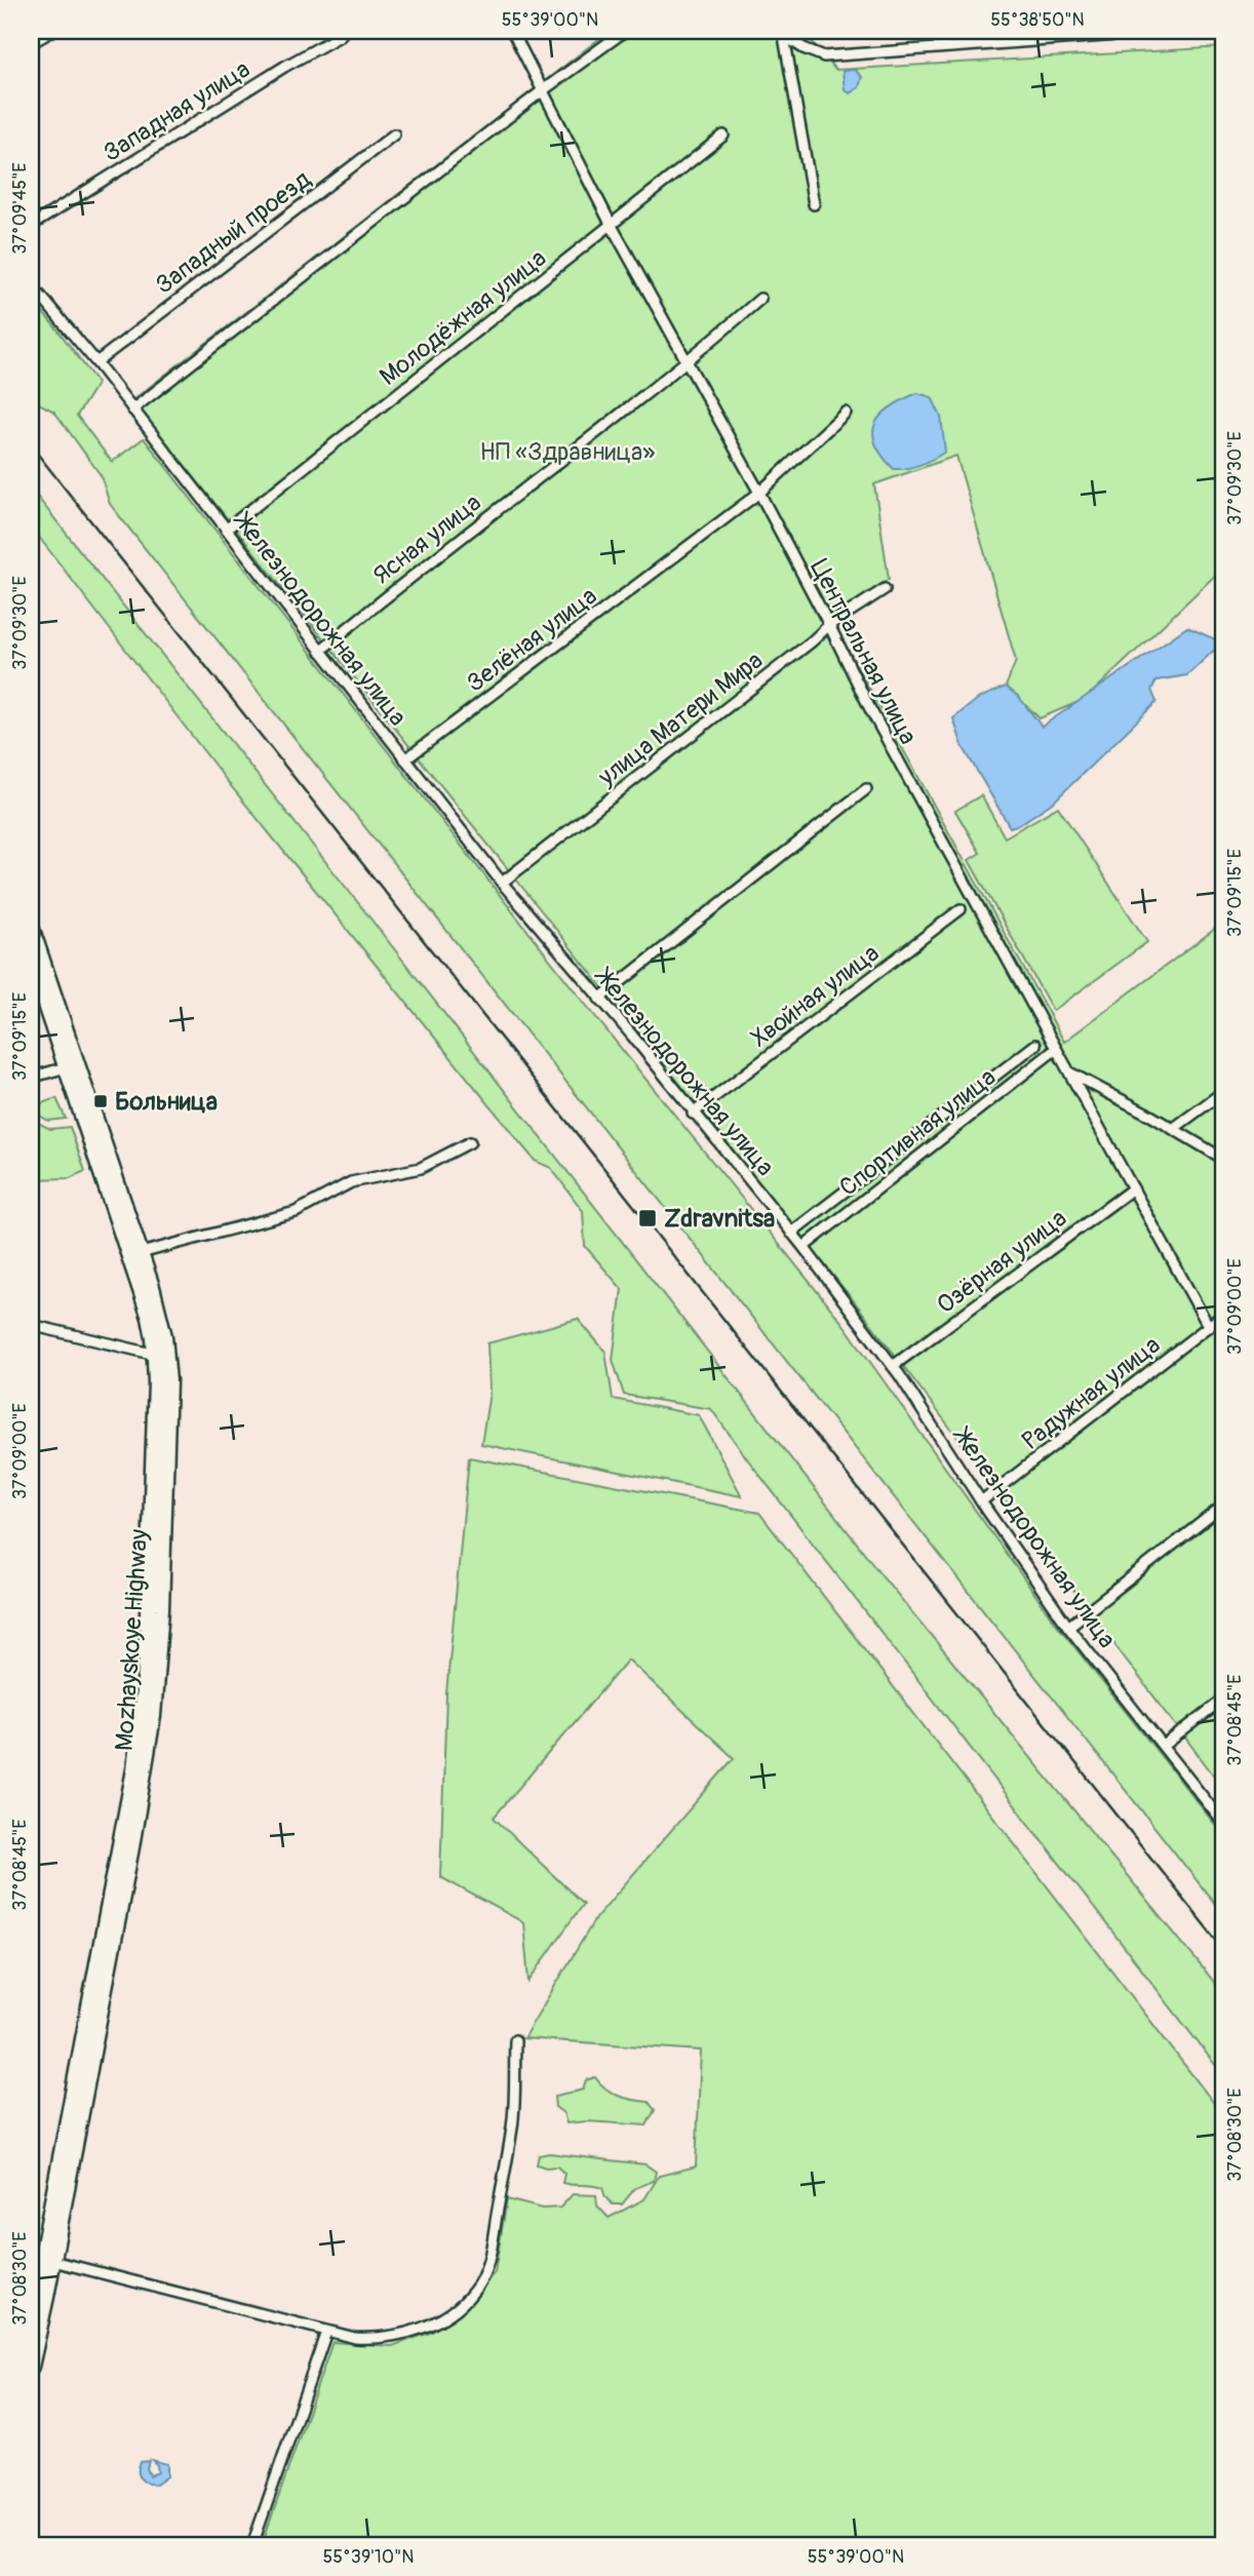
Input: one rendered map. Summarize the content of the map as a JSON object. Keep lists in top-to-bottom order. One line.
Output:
{"streets":{"main road":["Mozhayskoye Highway"],"street":["Западная улица","Западный проезд","Молодёжная улица","Ясная улица","Железнодорожная улица","Зелёная улица","Центральная улица","улица Матери Мира","Хвойная улица","Спортивная улица","Озёрная улица","Радужная улица"]},"crossings":[["Западный проезд","Железнодорожная улица"],["Молодёжная улица","Железнодорожная улица"],["Молодёжная улица","Центральная улица"],["Ясная улица","Железнодорожная улица"],["Ясная улица","Центральная улица"],["Железнодорожная улица","Зелёная улица"],["Железнодорожная улица","улица Матери Мира"],["Железнодорожная улица","Хвойная улица"],["Железнодорожная улица","Спортивная улица"],["Железнодорожная улица","Озёрная улица"],["Железнодорожная улица","Радужная улица"],["Зелёная улица","Центральная улица"],["Центральная улица","улица Матери Мира"],["Центральная улица","Спортивная улица"],["Центральная улица","Озёрная улица"],["Центральная улица","Радужная улица"]],"parks":["НП «Здравница»"],"places":{"transit":["Больница","Zdravnitsa"]},"coordinates":["55°39'00\"N","55°38'50\"N","37°09'45\"E","37°09'30\"E","37°09'15\"E","37°09'00\"E","37°08'45\"E","37°08'30\"E","55°39'10\"N"]}
